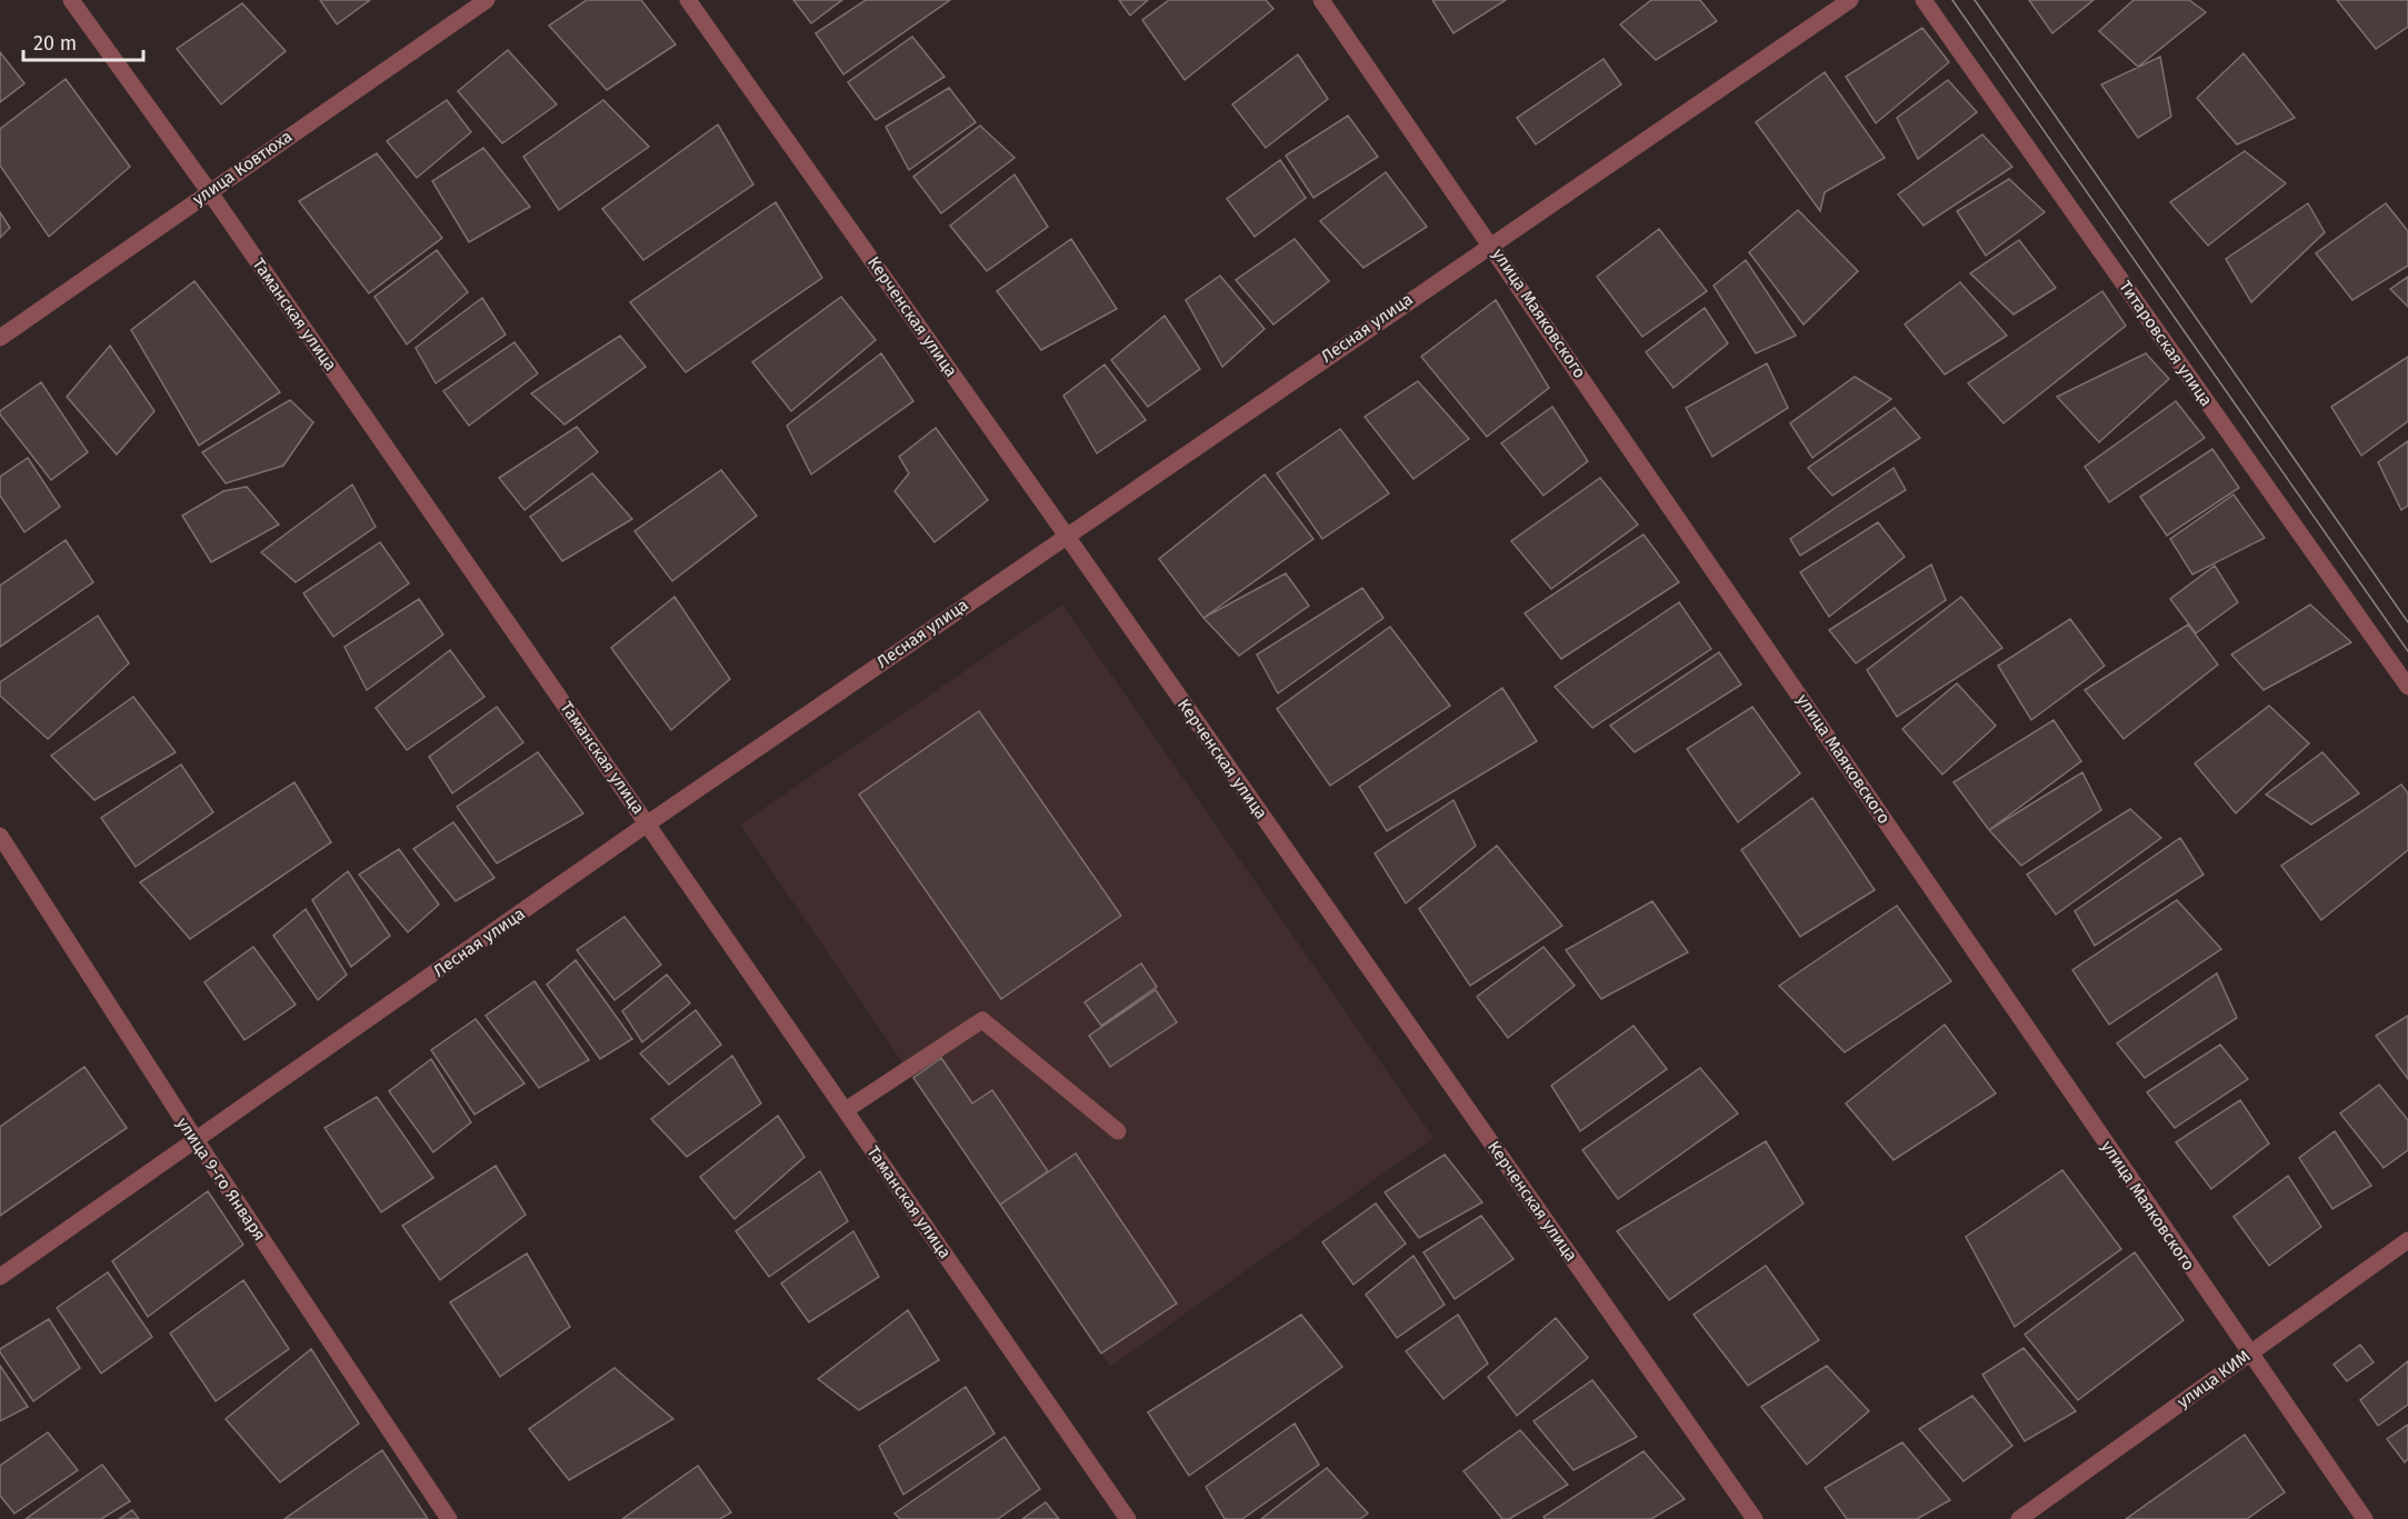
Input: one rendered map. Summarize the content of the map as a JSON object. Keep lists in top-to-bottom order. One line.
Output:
{"streets":{"street":["улица Ковтюха","улица Маяковского","Таманская улица","Керченская улица","Лесная улица","Титаровская улица","улица 9-го Января","улица КИМ"]},"crossings":[["улица Ковтюха","Таманская улица"],["улица Маяковского","Лесная улица"],["улица Маяковского","улица КИМ"],["Таманская улица","Лесная улица"],["Керченская улица","Лесная улица"],["Лесная улица","улица 9-го Января"]],"scale_bar":"20 m"}
